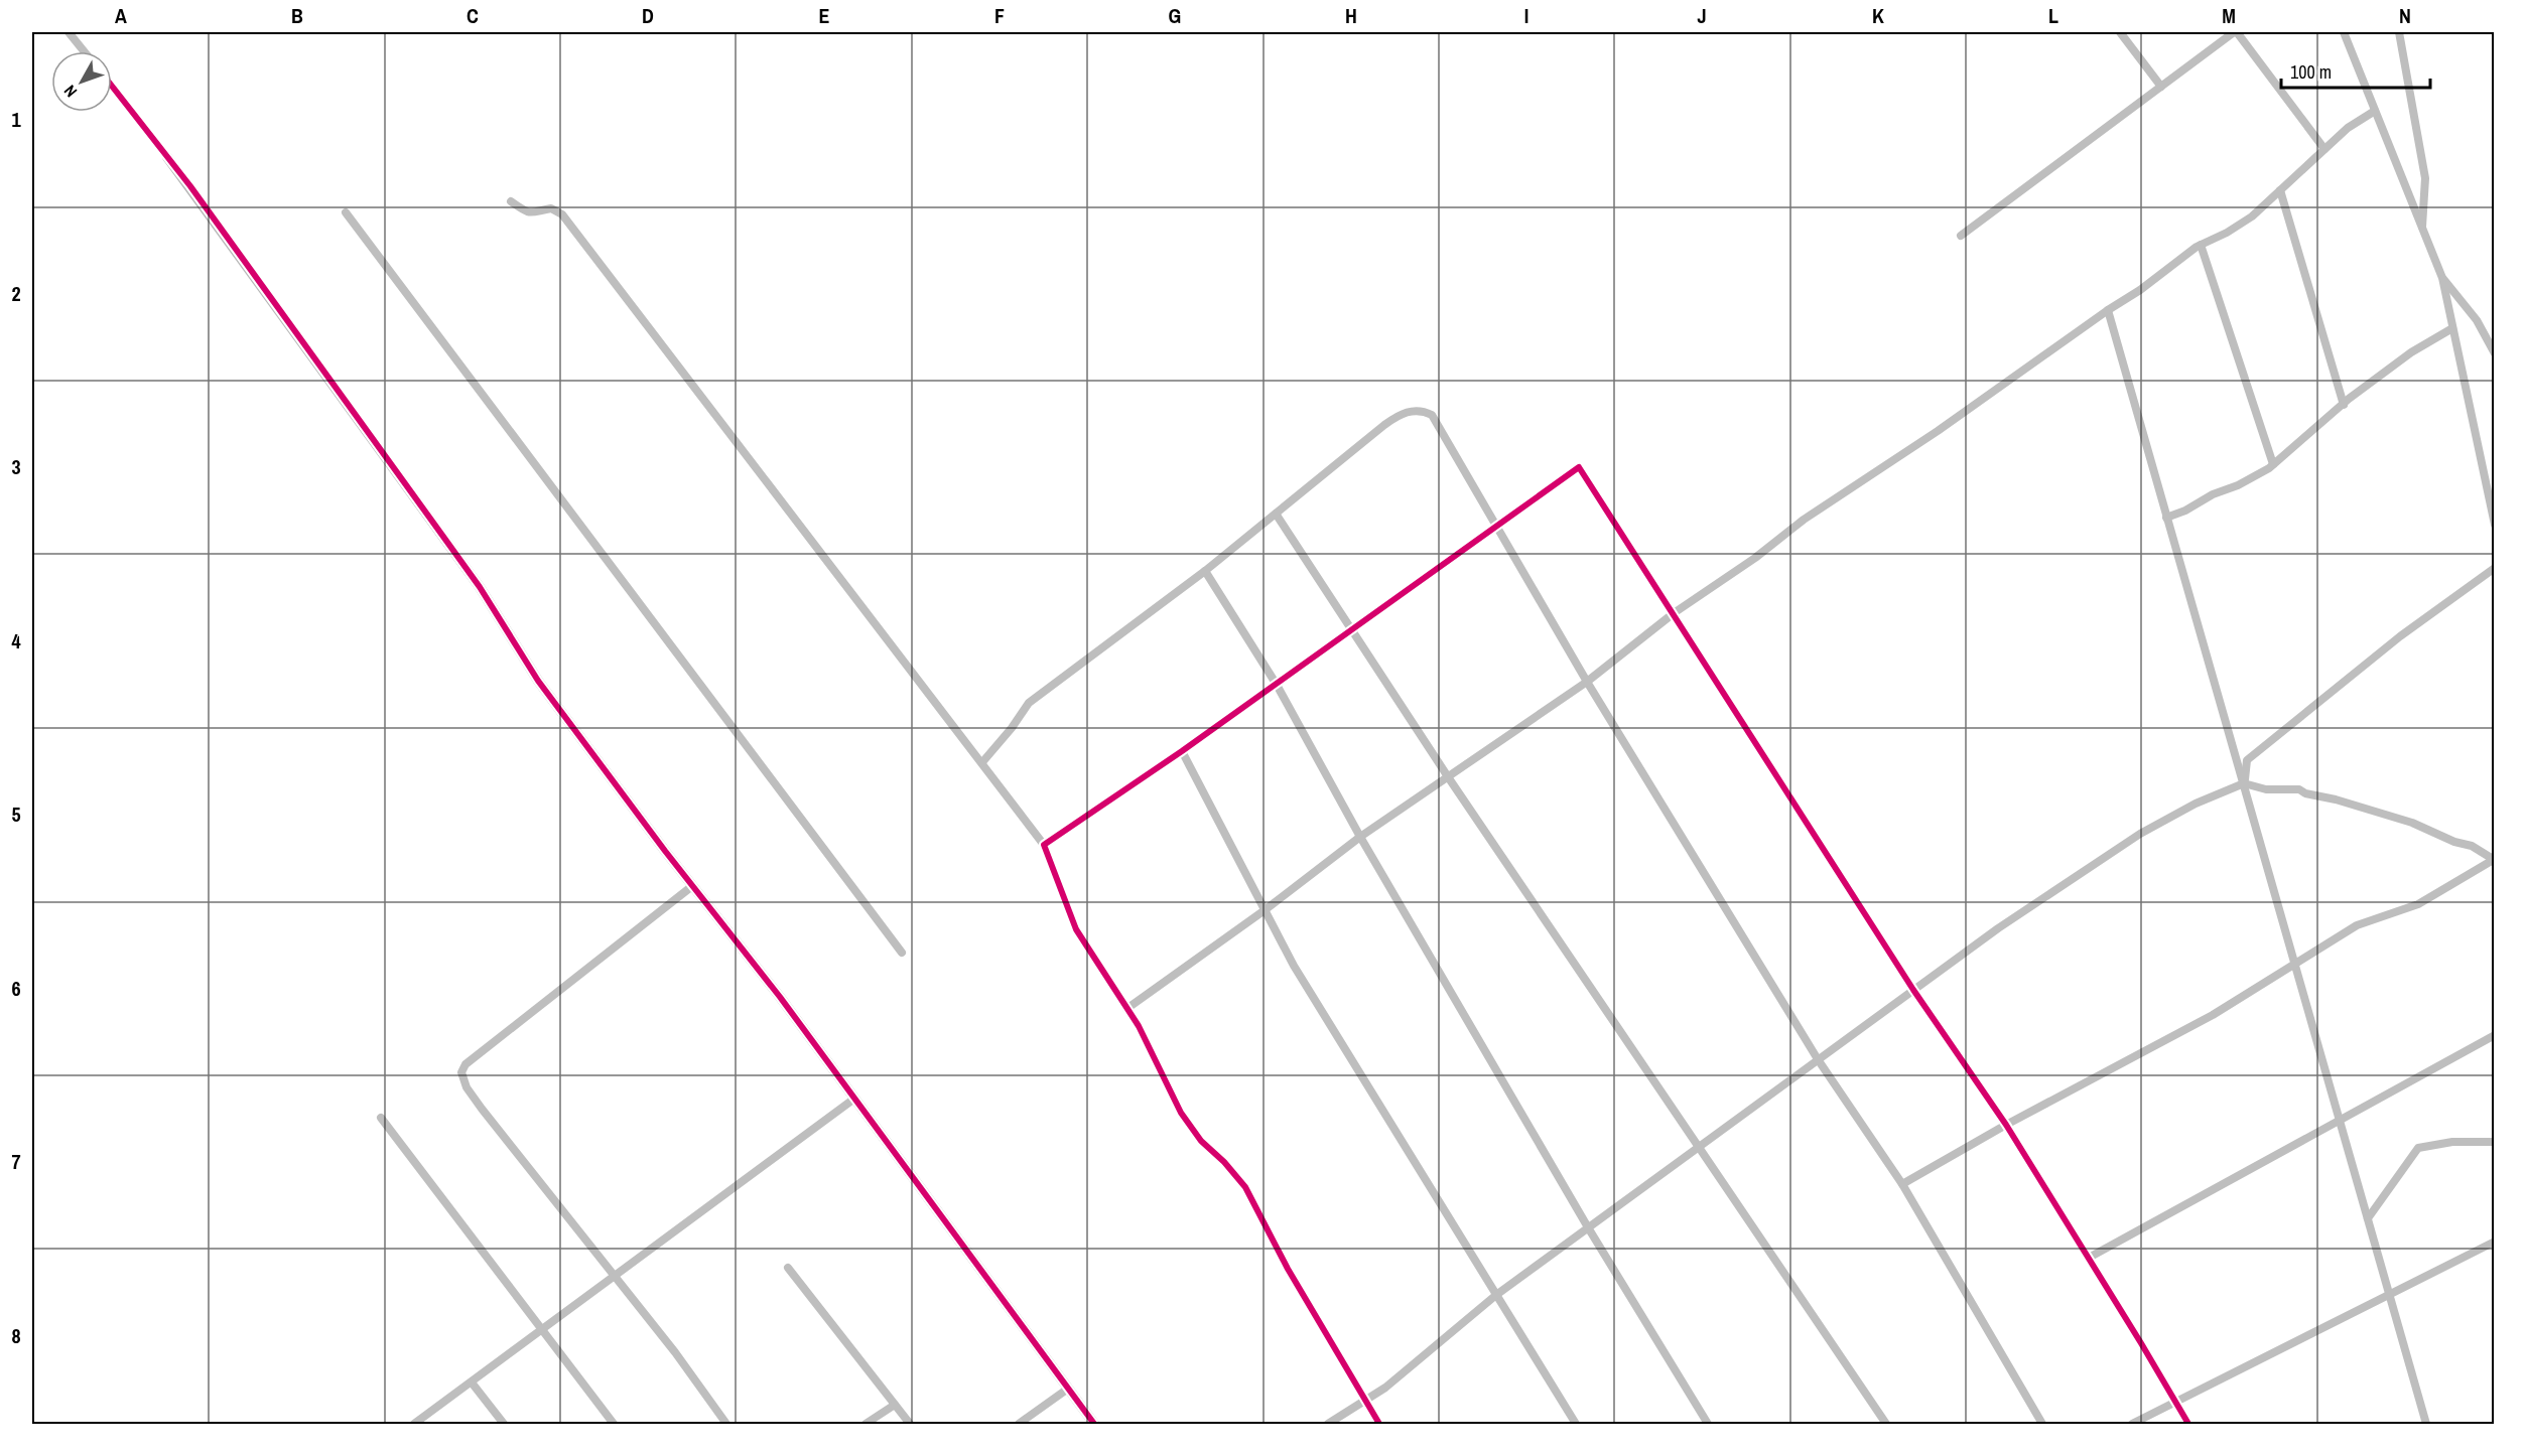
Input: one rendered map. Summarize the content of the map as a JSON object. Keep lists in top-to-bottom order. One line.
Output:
{"scale_bar":"100 m","north":"bottom left","grid":{"columns":["A","B","C","D","E","F","G","H","I","J","K","L","M","N"],"rows":["1","2","3","4","5","6","7","8"]}}
